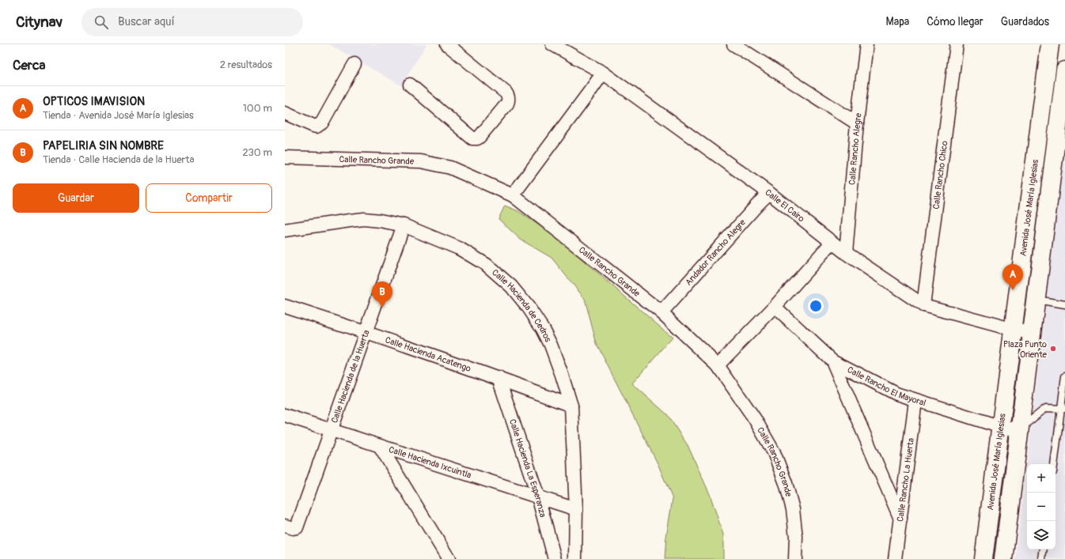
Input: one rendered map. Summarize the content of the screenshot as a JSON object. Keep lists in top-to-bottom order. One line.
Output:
{"streets":{"main road":["Avenida José María Iglesias"],"street":["Calle Rancho Alegre","Calle Rancho Grande","Calle Rancho Chico","Calle El Cairo","Andador Rancho Alegre","Calle Hacienda de Cedros","Calle Hacienda Acatengo","Calle Hacienda de la Huerta","Calle Rancho El Mayoral","Calle Hacienda Ixcuintla","Calle Hacienda La Esperanza","Calle Rancho La Huerta"]},"crossings":[["Calle Rancho Alegre","Calle El Cairo"],["Calle Rancho Grande","Andador Rancho Alegre"],["Calle Rancho Chico","Calle El Cairo"],["Calle El Cairo","Avenida José María Iglesias"],["Calle El Cairo","Andador Rancho Alegre"],["Avenida José María Iglesias","Calle Rancho El Mayoral"],["Calle Hacienda de Cedros","Calle Hacienda Acatengo"],["Calle Hacienda de Cedros","Calle Hacienda de la Huerta"],["Calle Hacienda de Cedros","Calle Hacienda Ixcuintla"],["Calle Hacienda Acatengo","Calle Hacienda de la Huerta"],["Calle Hacienda Acatengo","Calle Hacienda La Esperanza"],["Calle Hacienda de la Huerta","Calle Hacienda Ixcuintla"],["Calle Rancho El Mayoral","Calle Rancho La Huerta"],["Calle Hacienda Ixcuintla","Calle Hacienda La Esperanza"]],"places":["Plaza Punto Oriente"],"page":{"header":"Citynav","search":"Buscar aquí","nav":["Mapa","Cómo llegar","Guardados"],"heading":["Cerca","2 resultados"],"list":[{"mark":"A","name":"OPTICOS IMAVISION","note":"Tienda · Avenida José María Iglesias","value":"100 m"},{"mark":"B","name":"PAPELIRIA SIN NOMBRE","note":"Tienda · Calle Hacienda de la Huerta","value":"230 m"}],"buttons":["Guardar","Compartir"],"pins":["A","B"],"map_buttons":["+","−"]}}
